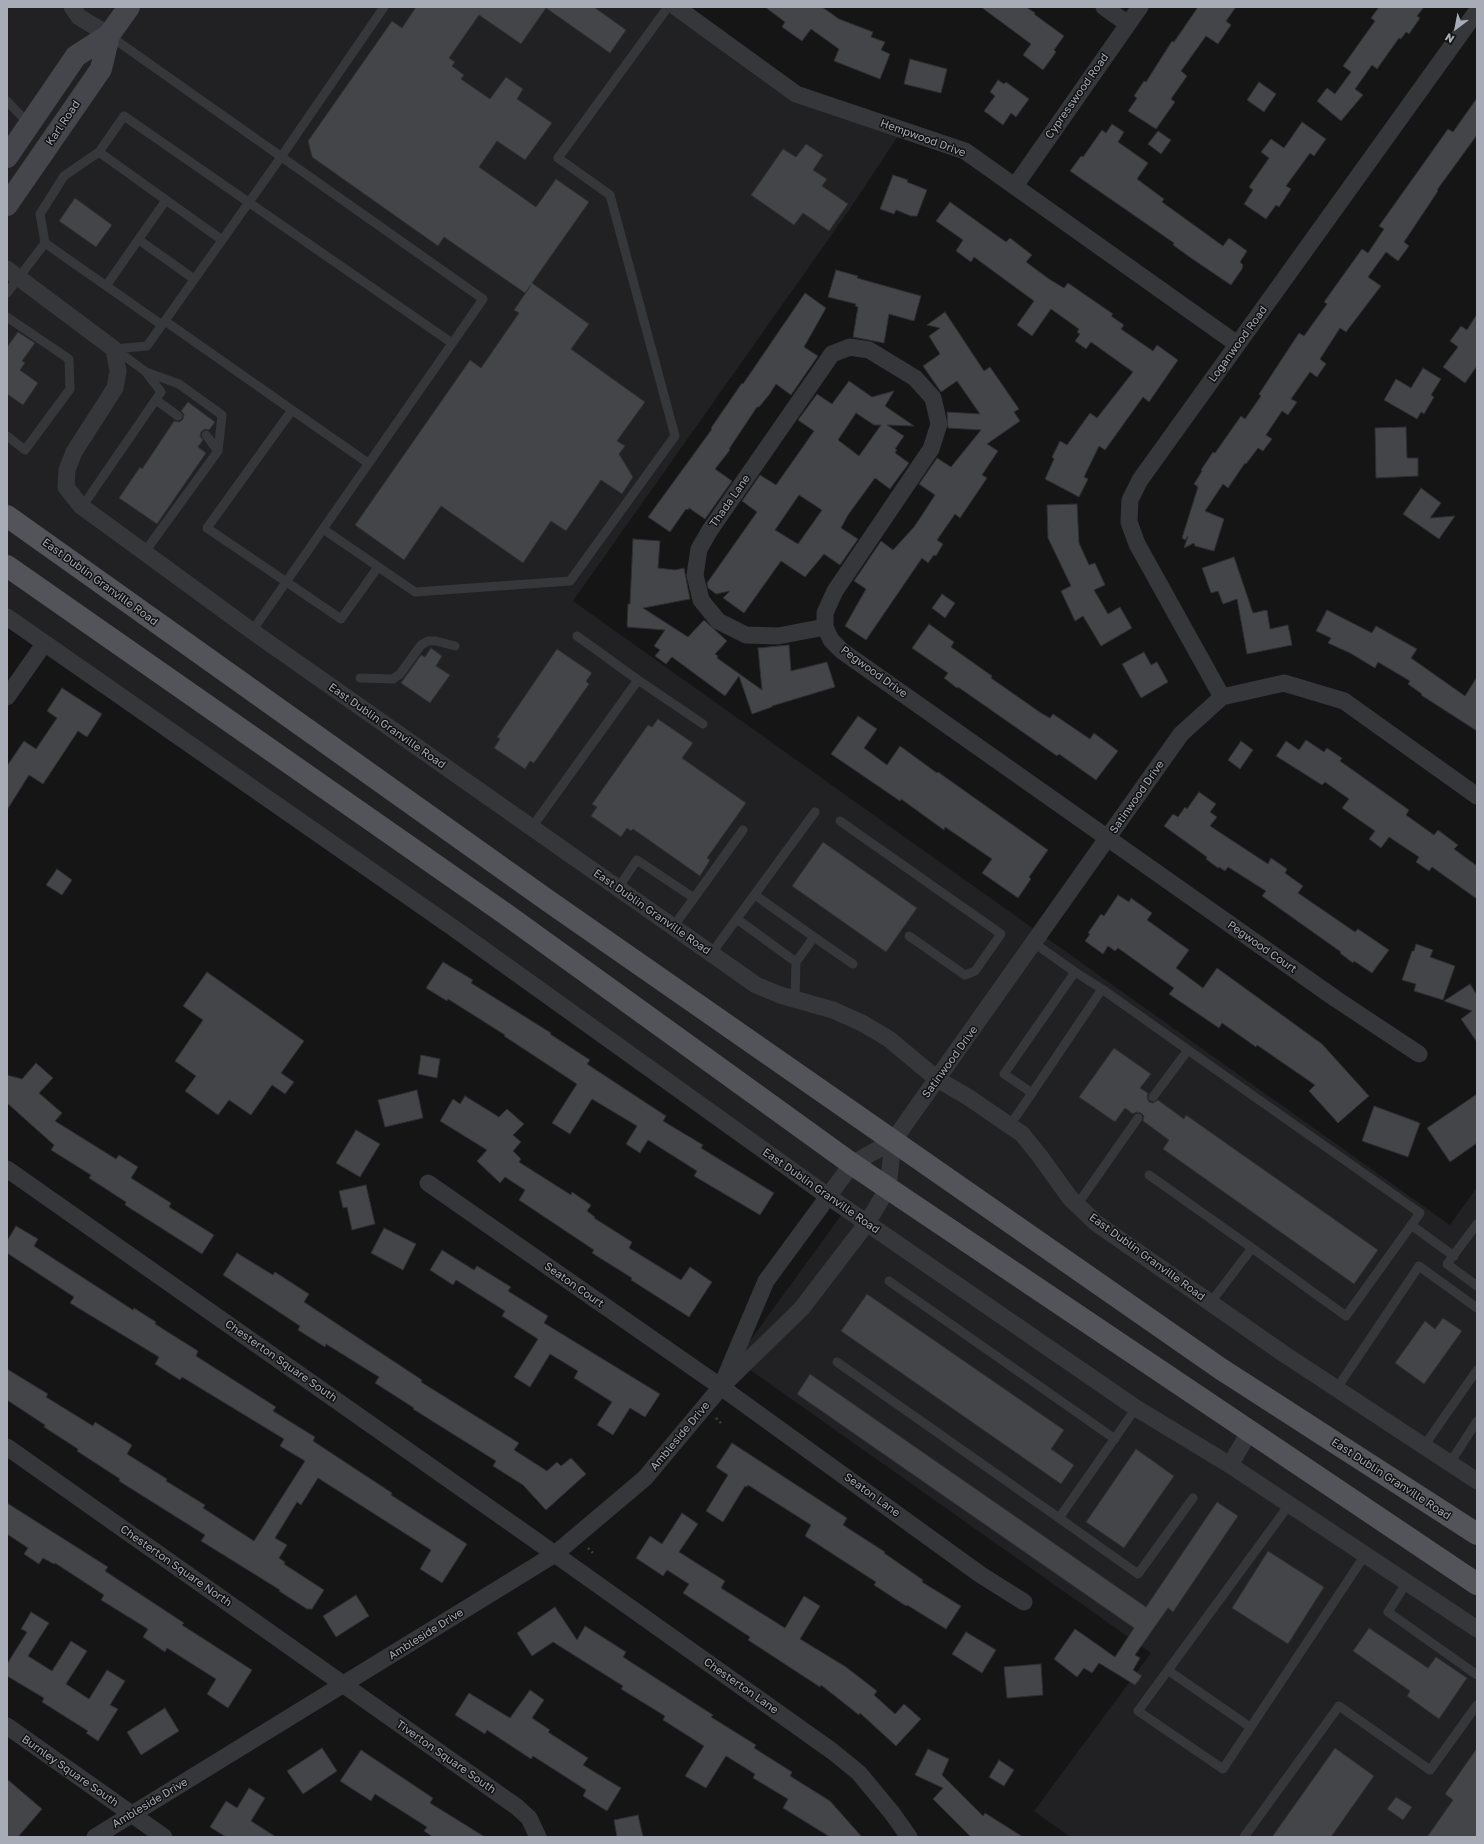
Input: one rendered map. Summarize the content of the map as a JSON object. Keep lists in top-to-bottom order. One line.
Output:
{"streets":{"main road":["Karl Road","East Dublin Granville Road"],"street":["Cypresswood Road","Hempwood Drive","Loganwood Road","Thada Lane","Pegwood Drive","Satinwood Drive","Pegwood Court","Seaton Court","Chesterton Square South","Ambleside Drive","Seaton Lane","Chesterton Square North","Chesterton Lane","Tiverton Square South","Burnley Square South"]},"crossings":[["Cypresswood Road","Hempwood Drive"],["Hempwood Drive","Loganwood Road"],["Loganwood Road","Satinwood Drive"],["Thada Lane","Pegwood Drive"],["East Dublin Granville Road","Satinwood Drive"],["East Dublin Granville Road","Ambleside Drive"],["Pegwood Drive","Satinwood Drive"],["Pegwood Drive","Pegwood Court"],["Satinwood Drive","Pegwood Court"],["Satinwood Drive","Ambleside Drive"],["Seaton Court","Ambleside Drive"],["Seaton Court","Seaton Lane"],["Chesterton Square South","Ambleside Drive"],["Chesterton Square South","Chesterton Lane"],["Ambleside Drive","Seaton Lane"],["Ambleside Drive","Chesterton Square North"],["Ambleside Drive","Chesterton Lane"],["Ambleside Drive","Tiverton Square South"],["Ambleside Drive","Burnley Square South"],["Chesterton Square North","Tiverton Square South"]],"north":"bottom left"}
